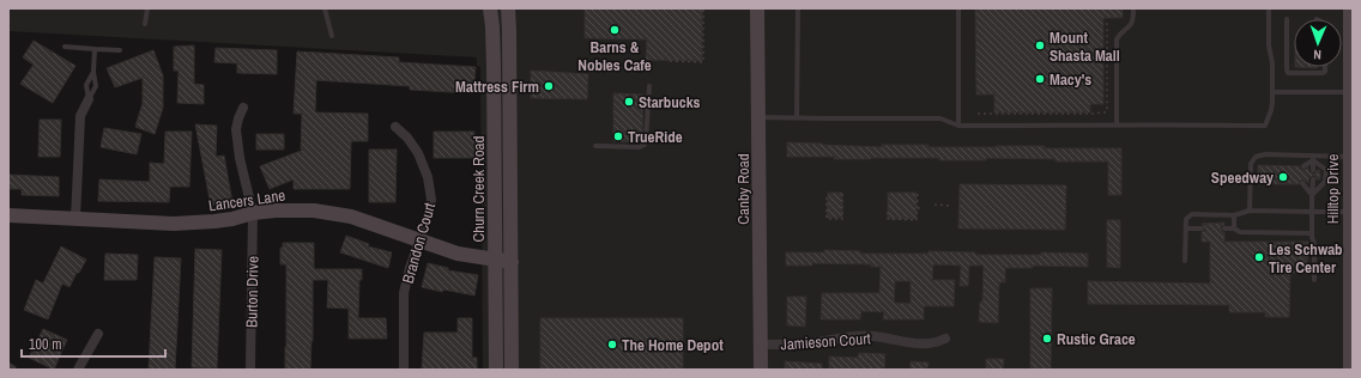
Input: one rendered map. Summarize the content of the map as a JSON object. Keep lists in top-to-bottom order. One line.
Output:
{"streets":{"main road":["Churn Creek Road","Canby Road","Hilltop Drive","Lancers Lane"],"street":["Brandon Court","Burton Drive","Jamieson Court"]},"crossings":[["Churn Creek Road","Lancers Lane"],["Canby Road","Jamieson Court"],["Lancers Lane","Brandon Court"],["Lancers Lane","Burton Drive"]],"places":["Barns & Nobles Cafe","Mount Shasta Mall","Macy's","Mattress Firm","Starbucks","TrueRide","Speedway","Les Schwab Tire Center","Rustic Grace","The Home Depot"],"scale_bar":"100 m","north":"bottom"}
